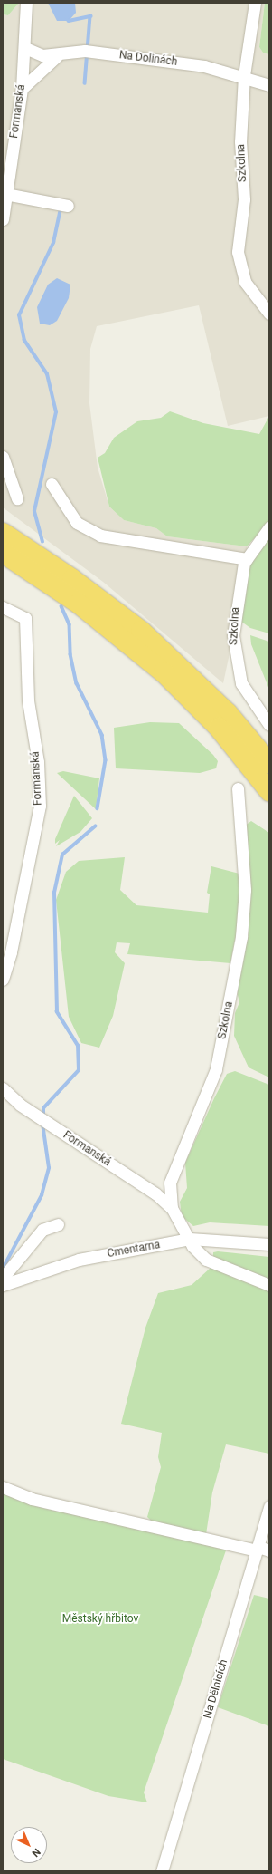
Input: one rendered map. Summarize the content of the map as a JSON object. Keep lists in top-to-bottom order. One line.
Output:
{"streets":{"street":["Na Dolinách","Formanská","Szkolna","Cmentarna","Na Dělnicích"]},"crossings":[["Na Dolinách","Formanská"],["Na Dolinách","Szkolna"],["Formanská","Szkolna"],["Szkolna","Cmentarna"]],"parks":["Městský hřbitov"],"north":"bottom right"}
